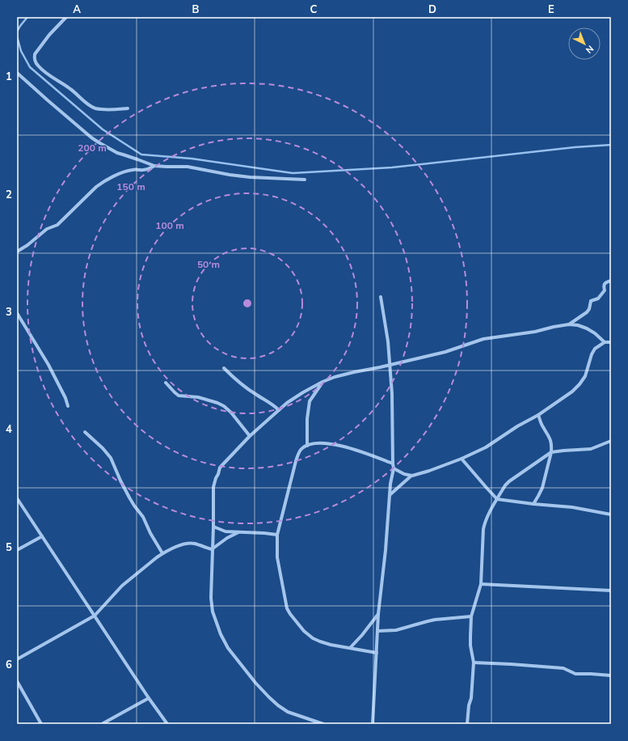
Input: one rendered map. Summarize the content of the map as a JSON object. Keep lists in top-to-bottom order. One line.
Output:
{"north":"bottom right","grid":{"columns":["A","B","C","D","E"],"rows":["1","2","3","4","5","6"]},"rings":["200 m","150 m","100 m","50 m"]}
